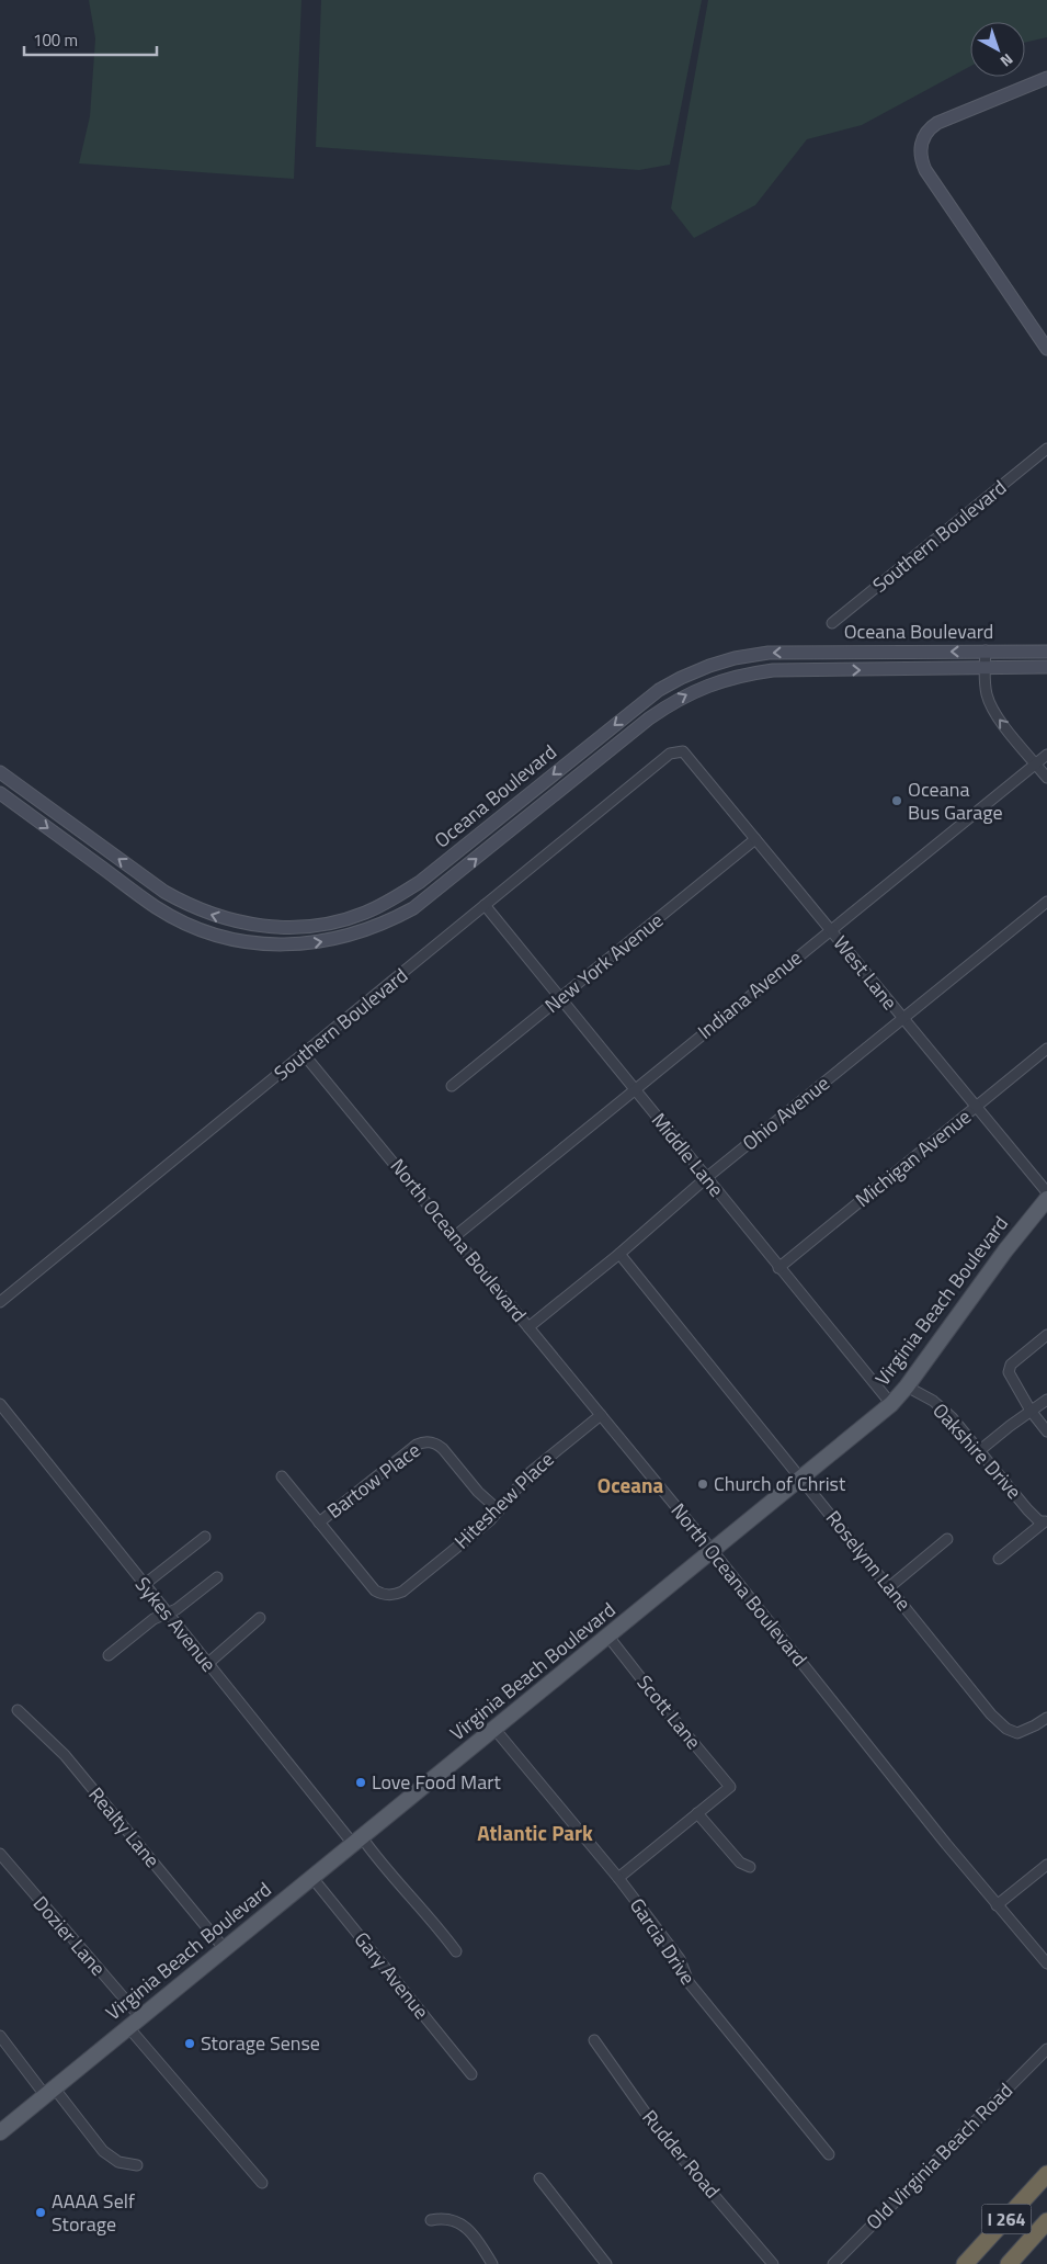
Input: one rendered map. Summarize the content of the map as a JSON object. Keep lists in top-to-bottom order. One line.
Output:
{"streets":{"highway":["I 264"],"main road":["Oceana Boulevard","Virginia Beach Boulevard"],"street":["Southern Boulevard","New York Avenue","West Lane","Indiana Avenue","Ohio Avenue","Middle Lane","Michigan Avenue","North Oceana Boulevard","Oakshire Drive","Bartow Place","Hiteshew Place","Roselynn Lane","Sykes Avenue","Scott Lane","Realty Lane","Dozier Lane","Garcia Drive","Gary Avenue","Rudder Road","Old Virginia Beach Road"]},"crossings":[["Southern Boulevard","West Lane"],["Southern Boulevard","Middle Lane"],["Southern Boulevard","North Oceana Boulevard"],["New York Avenue","West Lane"],["New York Avenue","Middle Lane"],["West Lane","Indiana Avenue"],["West Lane","Ohio Avenue"],["West Lane","Michigan Avenue"],["Indiana Avenue","Middle Lane"],["Indiana Avenue","North Oceana Boulevard"],["Ohio Avenue","Middle Lane"],["Ohio Avenue","North Oceana Boulevard"],["Ohio Avenue","Roselynn Lane"],["Middle Lane","Michigan Avenue"],["Middle Lane","Virginia Beach Boulevard"],["North Oceana Boulevard","Virginia Beach Boulevard"],["North Oceana Boulevard","Hiteshew Place"],["Virginia Beach Boulevard","Oakshire Drive"],["Virginia Beach Boulevard","Roselynn Lane"],["Virginia Beach Boulevard","Sykes Avenue"],["Virginia Beach Boulevard","Scott Lane"],["Virginia Beach Boulevard","Realty Lane"],["Virginia Beach Boulevard","Dozier Lane"],["Virginia Beach Boulevard","Garcia Drive"],["Virginia Beach Boulevard","Gary Avenue"],["Bartow Place","Hiteshew Place"]],"districts":["Oceana","Atlantic Park"],"places":["Oceana Bus Garage","Church of Christ","Love Food Mart","Storage Sense","AAAA Self Storage"],"scale_bar":"100 m","north":"bottom right"}
